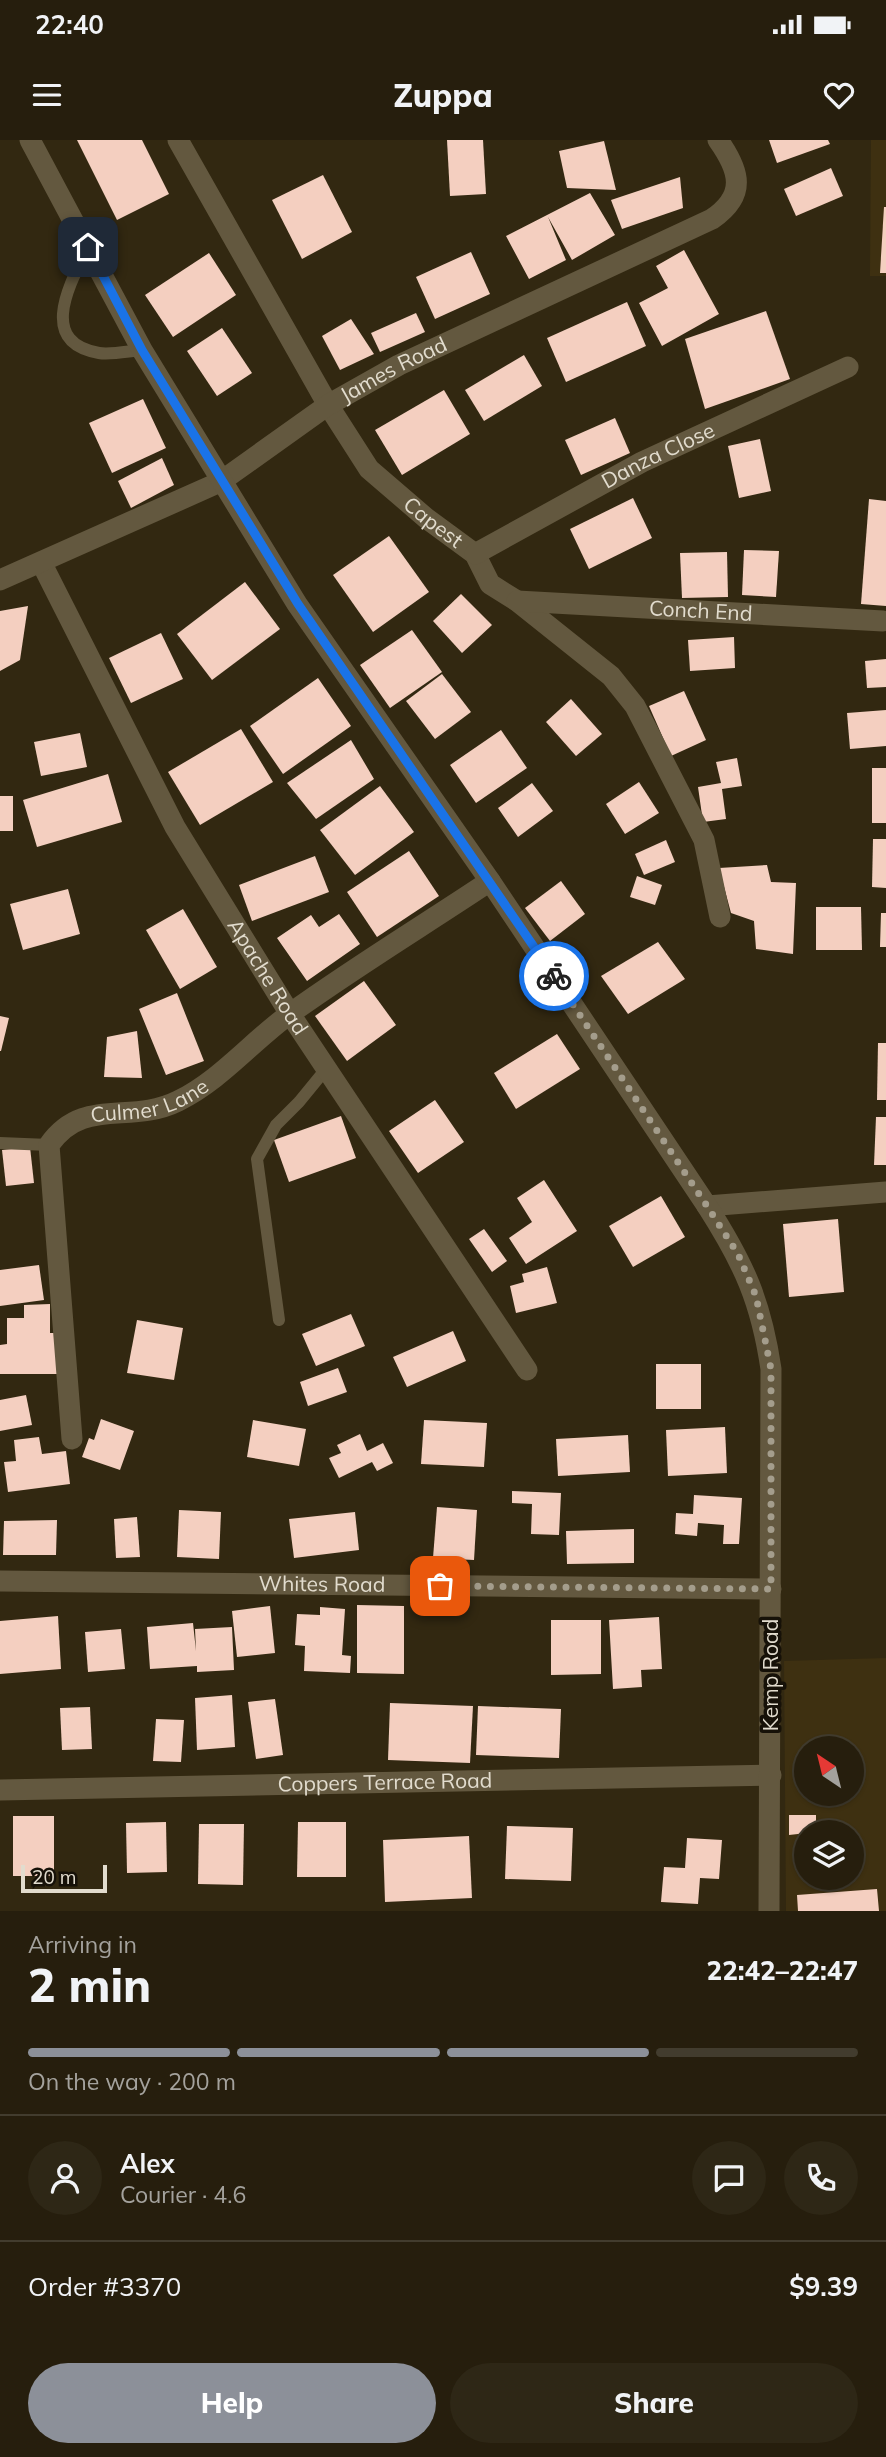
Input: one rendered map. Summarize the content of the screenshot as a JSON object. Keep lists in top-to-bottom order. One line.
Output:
{"streets":{"street":["James Road","Danza Close","Capest","Conch End","Apache Road","Culmer Lane","Whites Road","Kemp Road","Coppers Terrace Road"]},"crossings":[["James Road","Capest"],["James Road","Apache Road"],["James Road","Kemp Road"],["Danza Close","Capest"],["Capest","Conch End"],["Apache Road","Culmer Lane"],["Culmer Lane","Kemp Road"],["Whites Road","Kemp Road"],["Kemp Road","Coppers Terrace Road"]],"scale_bar":"20 m","north":"top left","page":{"status":"22:40","header":"Zuppa","scale":"20 m","heading":["2 min","Arriving in","22:42–22:47"],"panel":["Alex","Courier · 4.6","Order #3370","$9.39"],"bar":"On the way · 200 m","buttons":["Help","Share"]}}
